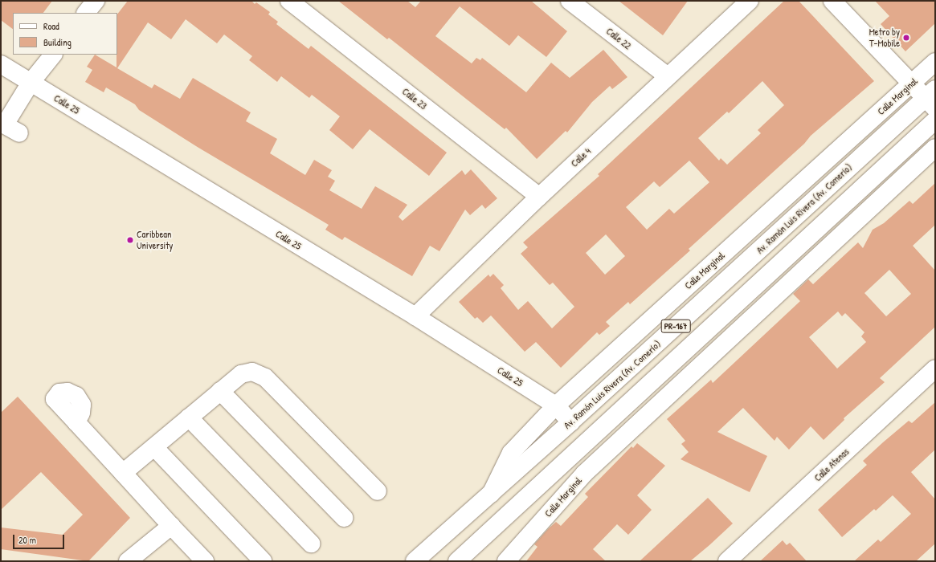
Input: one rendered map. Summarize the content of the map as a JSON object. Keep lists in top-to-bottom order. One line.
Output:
{"streets":{"street":["Calle 22","Calle Marginal","Calle 23","Calle 25","Calle 4","Av. Ramón Luis Rivera (Av. Comerío)","PR-167","Calle Atenas"]},"crossings":[["Calle 22","Calle 4"],["Calle Marginal","Calle 25"],["Calle Marginal","Av. Ramón Luis Rivera (Av. Comerío)"],["Calle 23","Calle 4"],["Calle 25","Calle 4"],["Calle 25","Av. Ramón Luis Rivera (Av. Comerío)"]],"places":["Metro by T-Mobile","Caribbean University"],"legend":["Road","Building"],"scale_bar":"20 m"}
